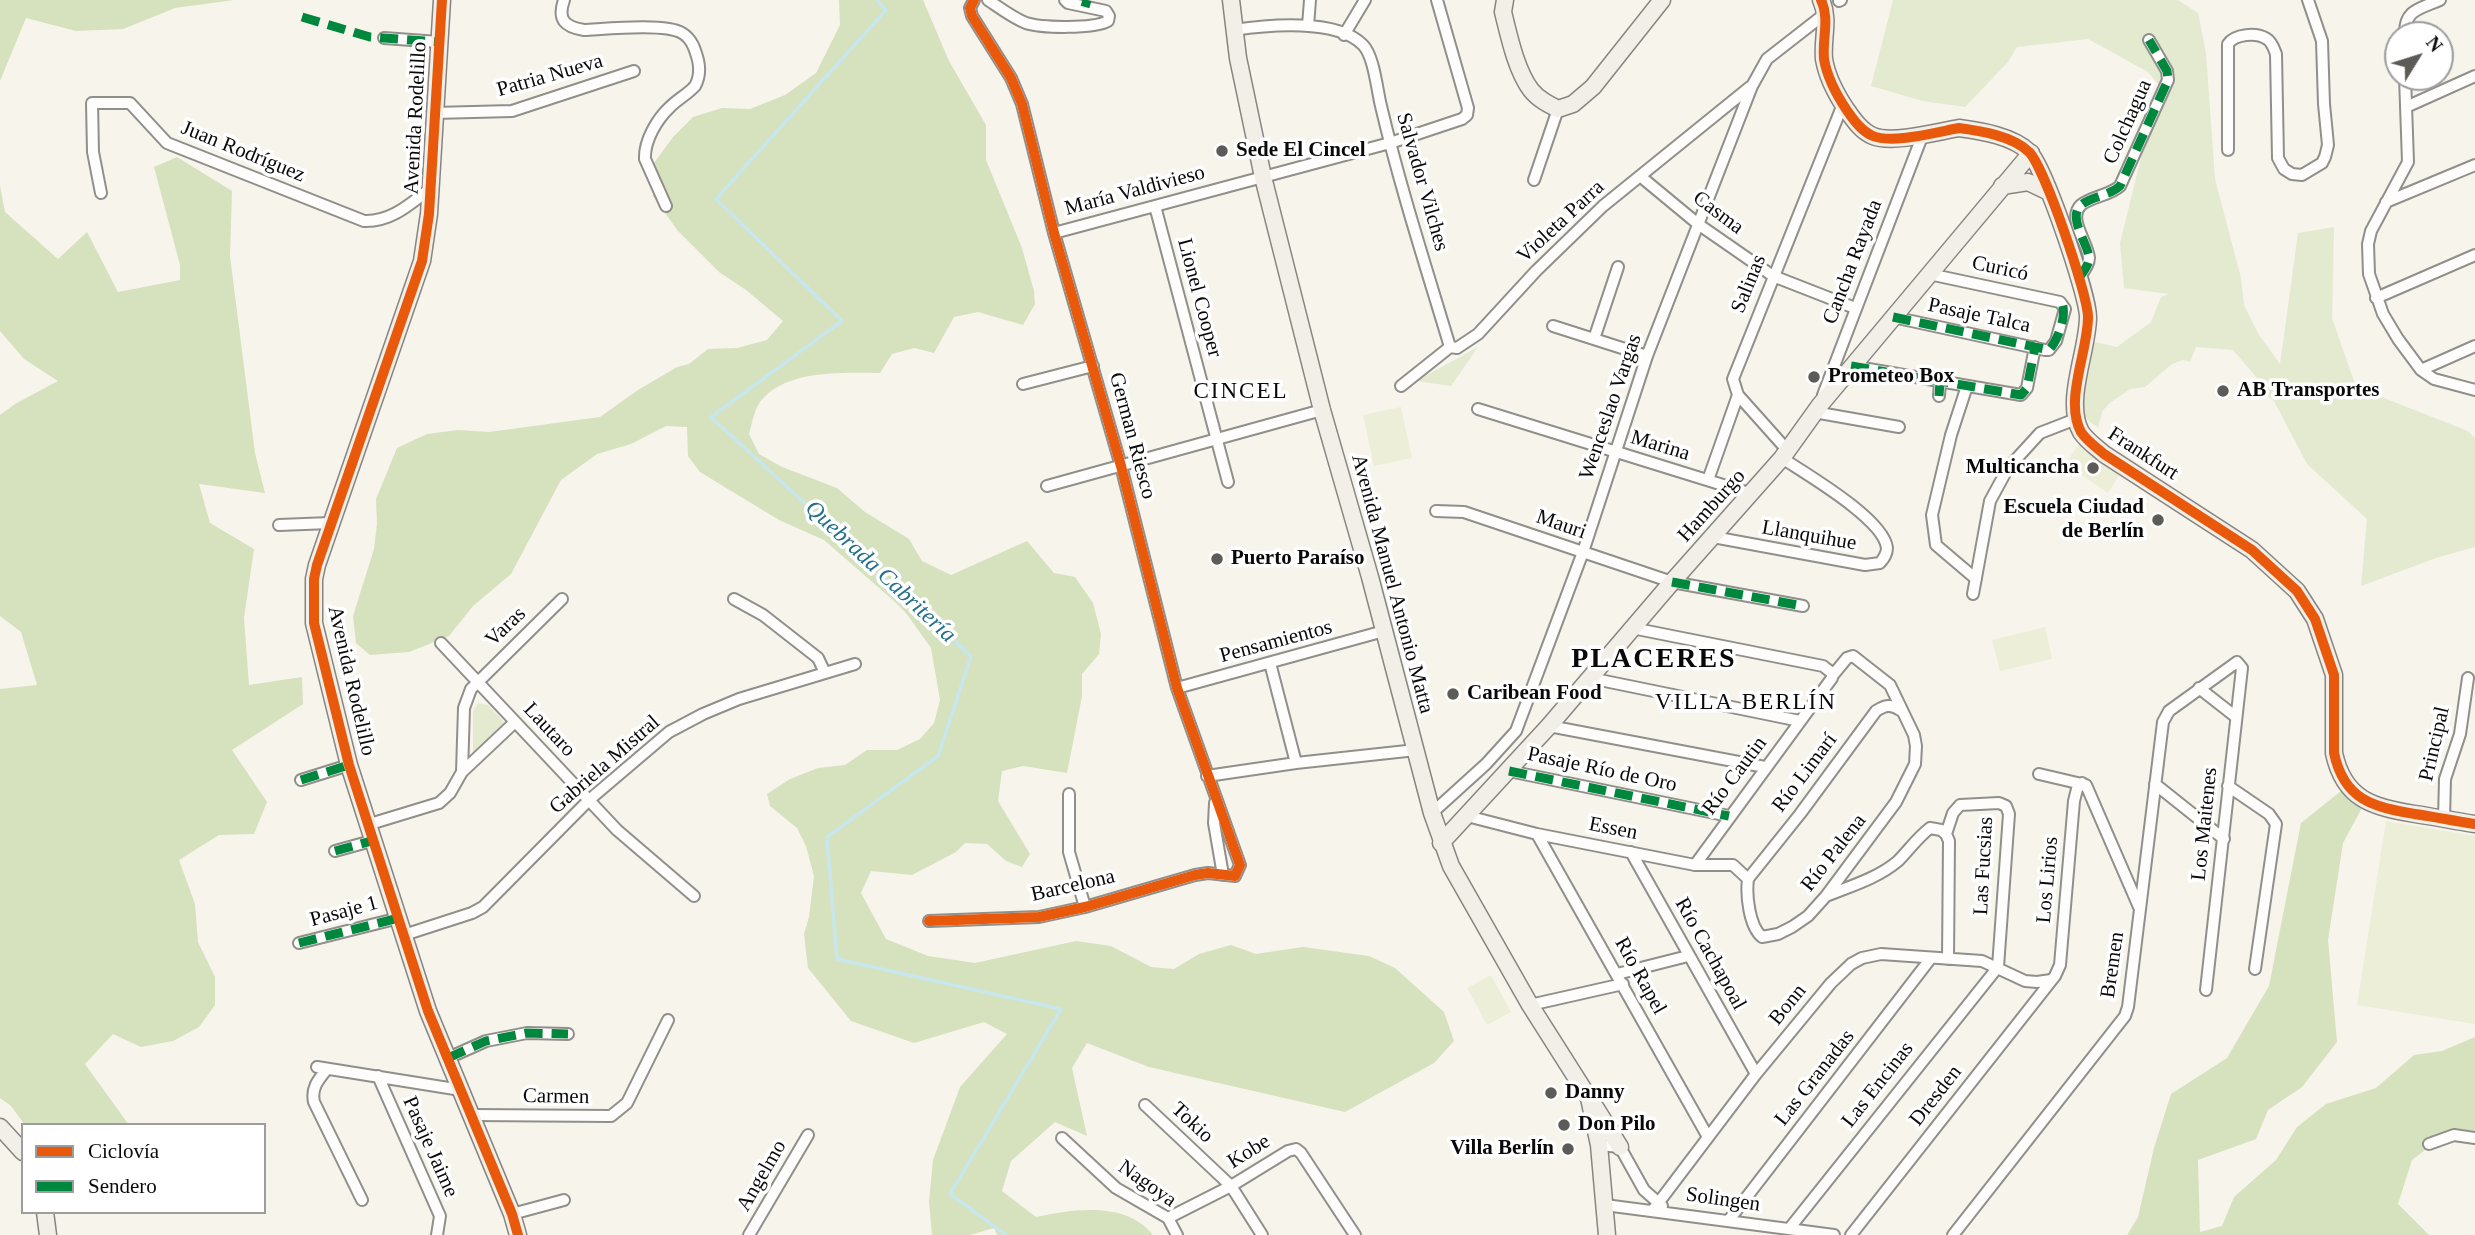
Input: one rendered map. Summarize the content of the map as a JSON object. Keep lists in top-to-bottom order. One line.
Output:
{"streets":{"street":["Patria Nueva","Avenida Rodelillo","Colchagua","Juan Rodríguez","Salvador Vilches","María Valdivieso","Casma","Violeta Parra","Cancha Rayada","Curicó","Salinas","Lionel Cooper","Pasaje Talca","Wenceslao Vargas","German Riesco","Marina","Frankfurt","Hamburgo","Mauri","Llanquihue","Avenida Manuel Antonio Matta","Varas","Pensamientos","Lautaro","Principal","Gabriela Mistral","Pasaje Río de Oro","Río Limarí","Río Cautin","Los Maitenes","Essen","Río Palena","Las Fucsias","Los Lirios","Barcelona","Pasaje 1","Río Cachapoal","Bremen","Río Rapel","Bonn","Las Granadas","Las Encinas","Dresden","Carmen","Tokio","Pasaje Jaime","Kobe","Angelmo","Nagoya","Solingen"]},"crossings":[["Patria Nueva","Avenida Rodelillo"],["Avenida Rodelillo","Juan Rodríguez"],["Avenida Rodelillo","Gabriela Mistral"],["Avenida Rodelillo","Pasaje 1"],["Avenida Rodelillo","Carmen"],["Salvador Vilches","María Valdivieso"],["Salvador Vilches","Violeta Parra"],["María Valdivieso","Lionel Cooper"],["María Valdivieso","German Riesco"],["María Valdivieso","Avenida Manuel Antonio Matta"],["Casma","Violeta Parra"],["Casma","Cancha Rayada"],["Casma","Salinas"],["Casma","Wenceslao Vargas"],["Violeta Parra","Wenceslao Vargas"],["Cancha Rayada","Hamburgo"],["Curicó","Pasaje Talca"],["Curicó","Hamburgo"],["Salinas","Marina"],["Pasaje Talca","Hamburgo"],["Wenceslao Vargas","Marina"],["Wenceslao Vargas","Mauri"],["Wenceslao Vargas","Avenida Manuel Antonio Matta"],["German Riesco","Pensamientos"],["German Riesco","Barcelona"],["Marina","Hamburgo"],["Frankfurt","Principal"],["Hamburgo","Mauri"],["Hamburgo","Llanquihue"],["Hamburgo","Avenida Manuel Antonio Matta"],["Hamburgo","Pasaje Río de Oro"],["Hamburgo","Essen"],["Avenida Manuel Antonio Matta","Pensamientos"],["Avenida Manuel Antonio Matta","Solingen"],["Varas","Lautaro"],["Lautaro","Gabriela Mistral"],["Pasaje Río de Oro","Río Cautin"],["Río Limarí","Essen"],["Río Limarí","Río Palena"],["Río Cautin","Essen"],["Río Cautin","Río Palena"],["Essen","Río Palena"],["Essen","Río Cachapoal"],["Essen","Río Rapel"],["Las Fucsias","Bonn"],["Las Fucsias","Las Encinas"],["Los Lirios","Bremen"],["Los Lirios","Bonn"],["Los Lirios","Dresden"],["Río Cachapoal","Bonn"],["Río Rapel","Bonn"],["Bonn","Las Granadas"],["Bonn","Las Encinas"],["Bonn","Dresden"],["Bonn","Solingen"],["Las Granadas","Solingen"],["Las Encinas","Solingen"],["Tokio","Kobe"],["Kobe","Nagoya"]],"districts":["CINCEL","PLACERES","VILLA BERLÍN"],"water":["Quebrada Cabritería"],"places":["Sede El Cincel","Prometeo Box","AB Transportes","Multicancha","Escuela Ciudad de Berlín","Puerto Paraíso","Caribean Food","Danny","Don Pilo","Villa Berlín"],"legend":["Ciclovía","Sendero"],"north":"top right"}
